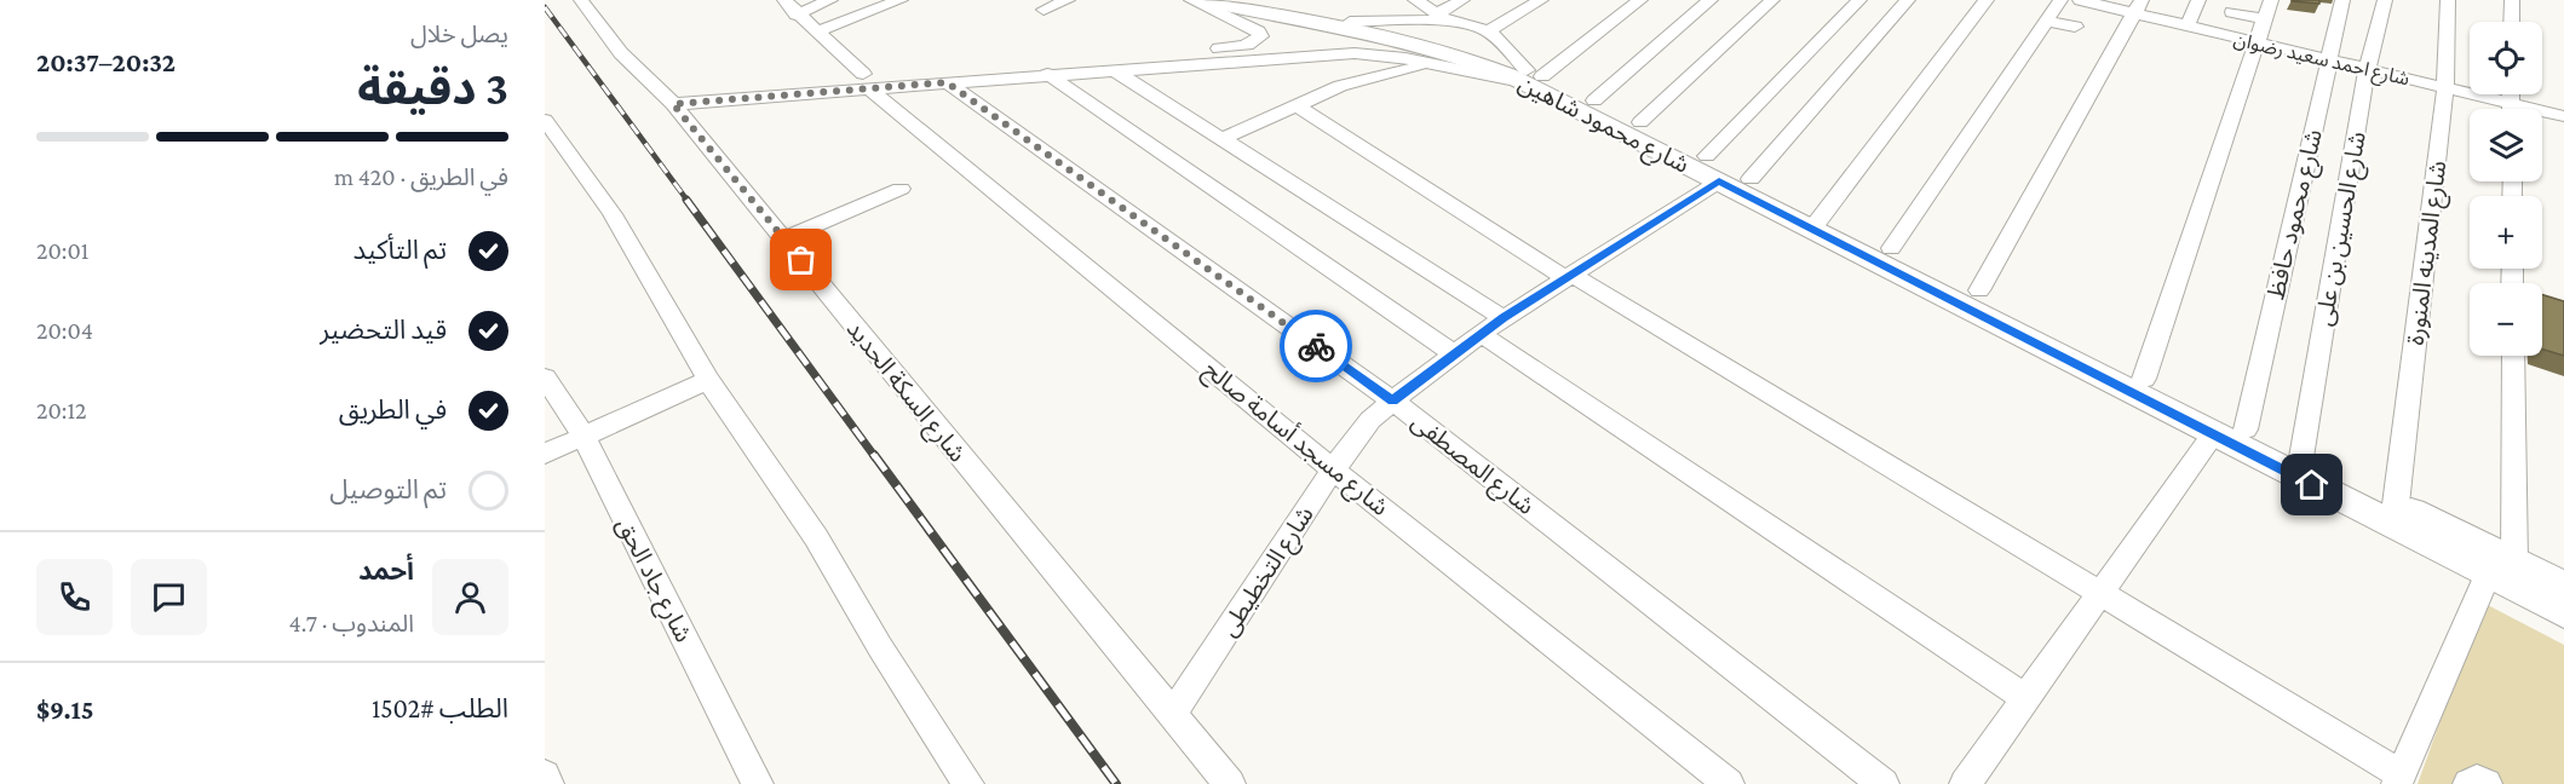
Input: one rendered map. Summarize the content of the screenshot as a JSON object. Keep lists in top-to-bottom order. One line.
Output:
{"streets":{"main road":["شارع محمود شاهين"],"street":["شارع احمد سعيد رضوان","شارع محمود حافظ","شارع الحسين بن على","شارع المدينه المنورة","شارع السكة الحديد","شارع مسجد أسامة صالح","شارع المصطفى","شارع التخطيطى","شارع جاد الحق"]},"crossings":[["شارع احمد سعيد رضوان","شارع محمود حافظ"],["شارع احمد سعيد رضوان","شارع الحسين بن على"],["شارع احمد سعيد رضوان","شارع المدينه المنورة"],["شارع محمود شاهين","شارع محمود حافظ"],["شارع محمود شاهين","شارع الحسين بن على"],["شارع محمود شاهين","شارع المدينه المنورة"],["شارع محمود شاهين","شارع التخطيطى"],["شارع السكة الحديد","شارع التخطيطى"],["شارع مسجد أسامة صالح","شارع التخطيطى"],["شارع المصطفى","شارع التخطيطى"]],"page":{"heading":["3 دقيقة","يصل خلال","20:32–20:37"],"panel":["أحمد","المندوب · 4.7","الطلب #1502","$9.15"],"map_buttons":["+","−"],"bar":"في الطريق · 420 m","list":[["تم التأكيد","20:01"],["قيد التحضير","20:04"],["في الطريق","20:12"],"تم التوصيل"]}}
